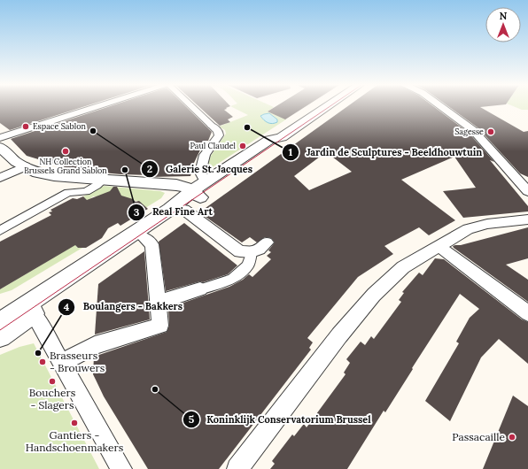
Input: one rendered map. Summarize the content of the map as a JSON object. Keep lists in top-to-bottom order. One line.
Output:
{"places":["Espace Sablon","Jardin de Sculptures - Beeldhouwtuin","Galerie St. Jacques","Sagesse","Paul Claudel","NH Collection Brussels Grand Sablon","Real Fine Art","Boulangers - Bakkers","Brasseurs - Brouwers","Bouchers - Slagers","Koninklijk Conservatorium Brussel","Gantiers - Handschoenmakers","Passacaille"],"north":"top"}
